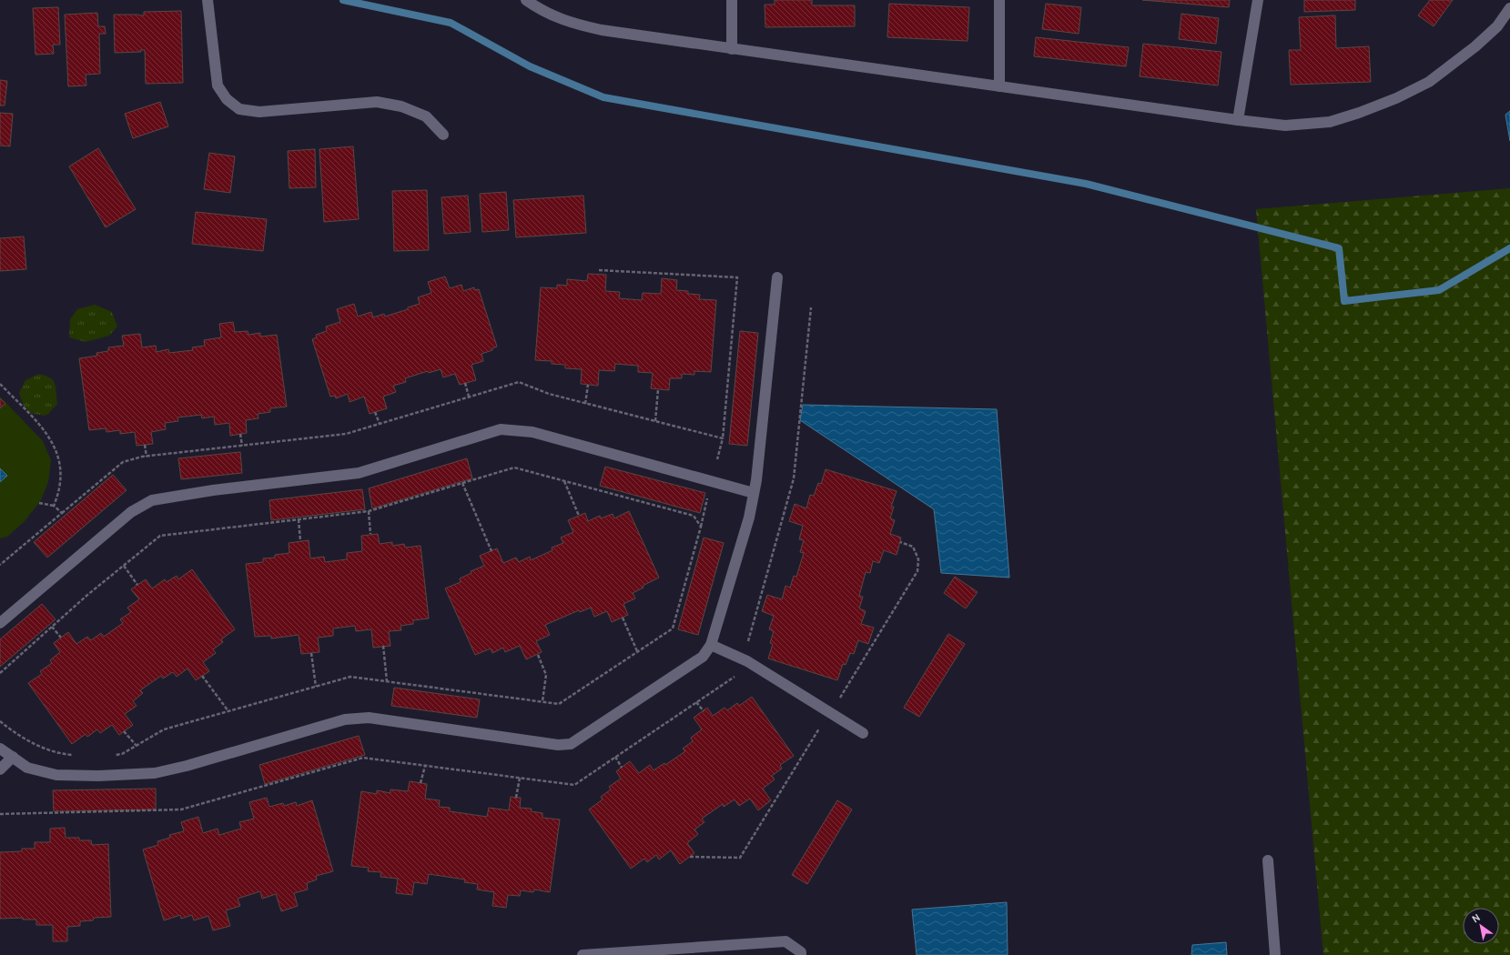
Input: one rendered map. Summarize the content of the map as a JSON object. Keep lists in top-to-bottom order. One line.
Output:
{"north":"top left"}
